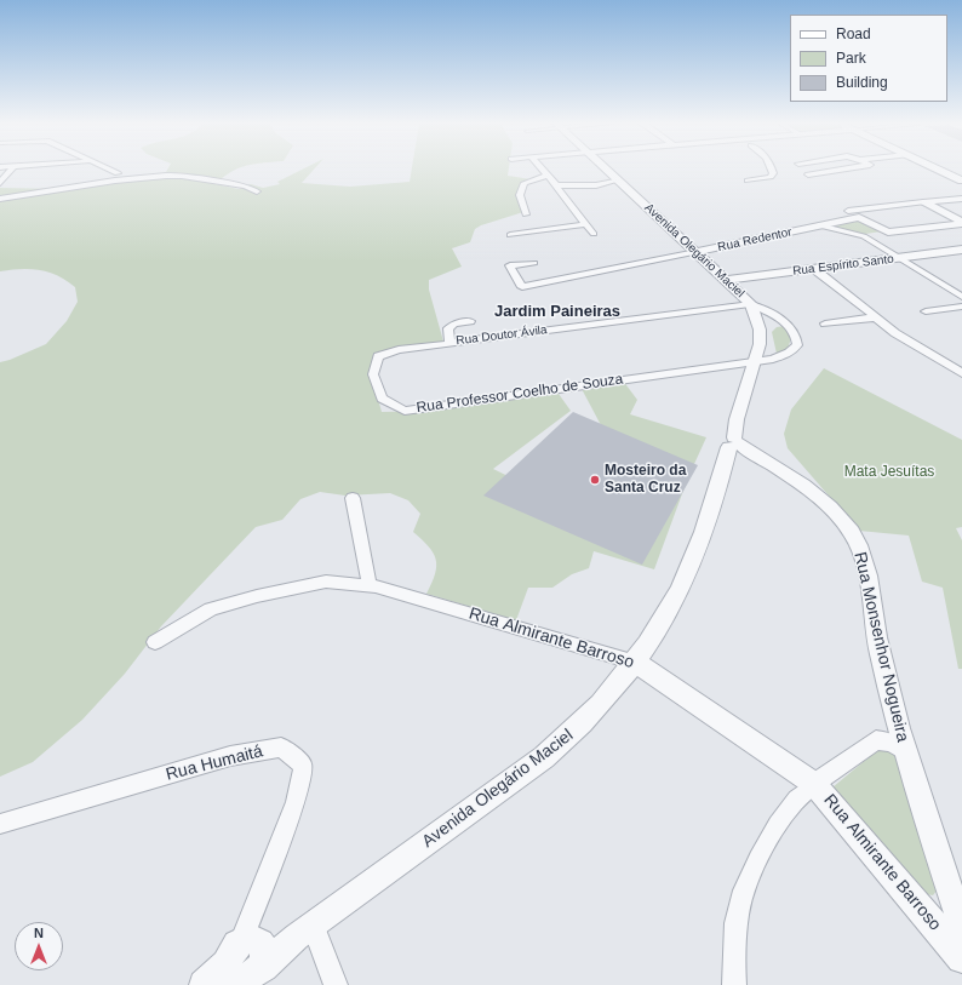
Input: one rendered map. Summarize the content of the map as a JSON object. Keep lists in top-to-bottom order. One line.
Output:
{"streets":{"street":["Rua Redentor","Avenida Olegário Maciel","Rua Espírito Santo","Rua Doutor Ávila","Rua Professor Coelho de Souza","Rua Almirante Barroso","Rua Monsenhor Nogueira","Rua Humaitá"]},"crossings":[["Rua Redentor","Avenida Olegário Maciel"],["Avenida Olegário Maciel","Rua Espírito Santo"],["Avenida Olegário Maciel","Rua Doutor Ávila"],["Avenida Olegário Maciel","Rua Professor Coelho de Souza"],["Avenida Olegário Maciel","Rua Almirante Barroso"],["Avenida Olegário Maciel","Rua Monsenhor Nogueira"],["Avenida Olegário Maciel","Rua Humaitá"],["Rua Doutor Ávila","Rua Professor Coelho de Souza"]],"districts":["Jardim Paineiras"],"parks":["Mata Jesuítas"],"places":["Mosteiro da Santa Cruz"],"legend":["Road","Park","Building"],"north":"top"}
